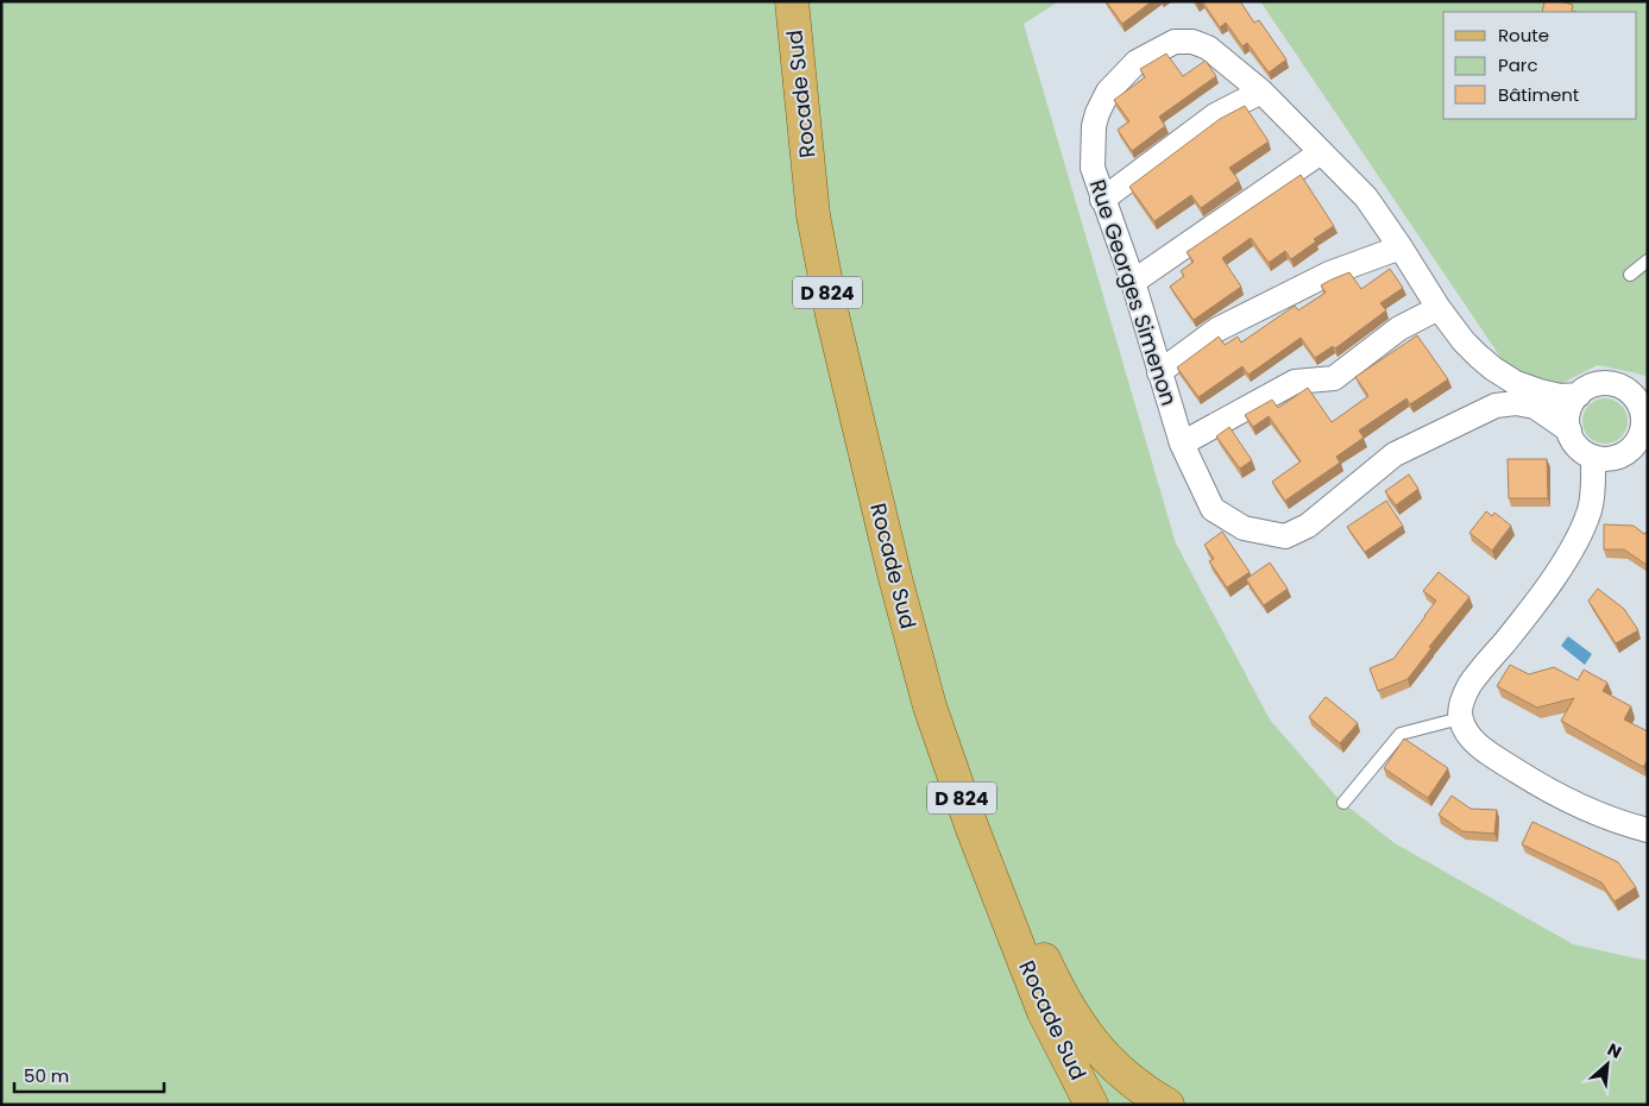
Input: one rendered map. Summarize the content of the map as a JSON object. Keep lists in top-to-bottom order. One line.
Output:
{"streets":{"main road":["Rocade Sud","D 824"],"street":["Rue Georges Simenon"]},"legend":["Route","Parc","Bâtiment"],"scale_bar":"50 m","north":"top right"}
